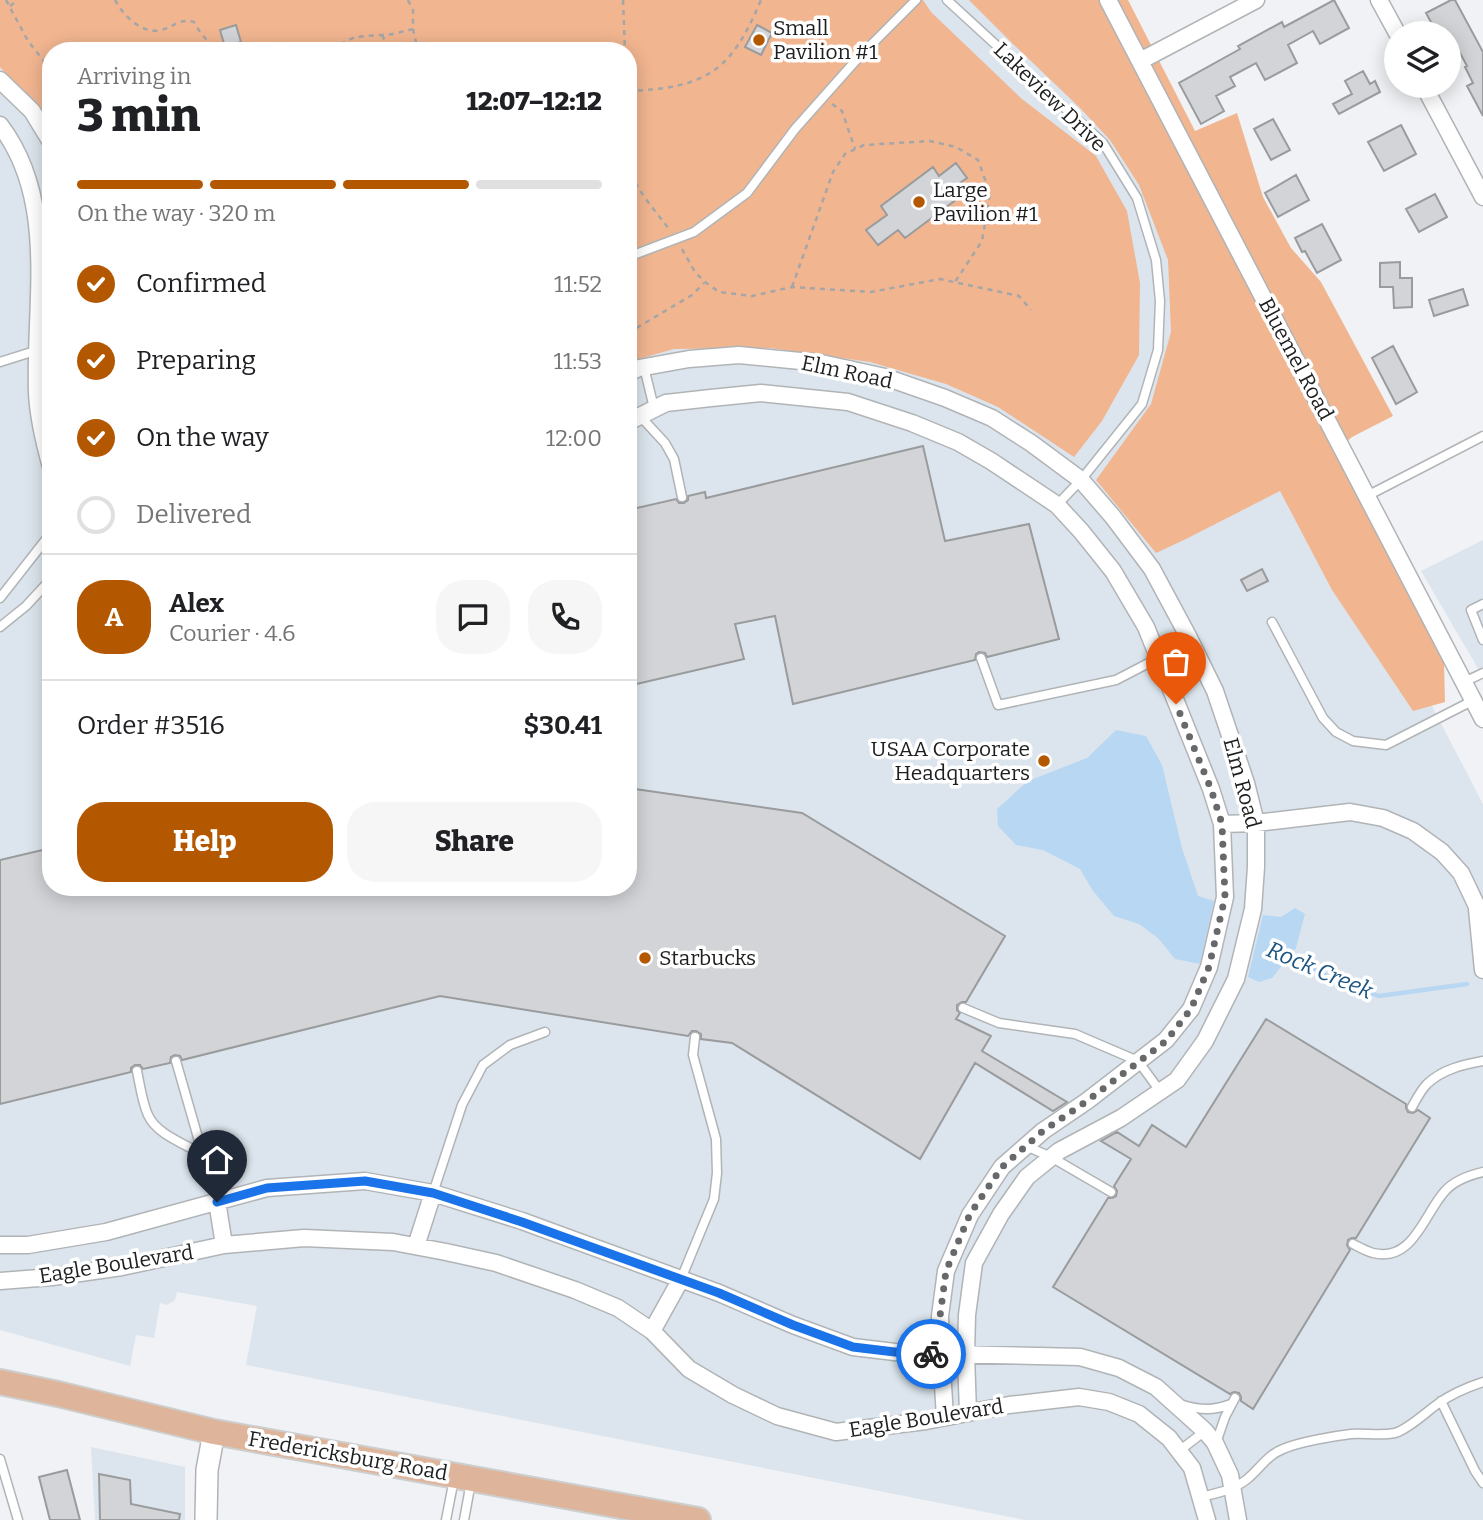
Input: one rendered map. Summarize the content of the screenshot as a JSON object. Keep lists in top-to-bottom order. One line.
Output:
{"streets":{"main road":["Fredericksburg Road"],"street":["Bluemel Road","Elm Road","Eagle Boulevard"],"lane":["Lakeview Drive"]},"crossings":[["Lakeview Drive","Elm Road"],["Elm Road","Eagle Boulevard"]],"water":["Rock Creek"],"places":["Small Pavilion #1","Large Pavilion #1","USAA Corporate Headquarters","Starbucks"],"page":{"heading":["3 min","Arriving in","12:07–12:12"],"panel":["Alex","Courier · 4.6","Order #3516","$30.41"],"bar":"On the way · 320 m","list":[["Confirmed","11:52"],["Preparing","11:53"],["On the way","12:00"],"Delivered"],"round":"A","buttons":["Help","Share"]}}
